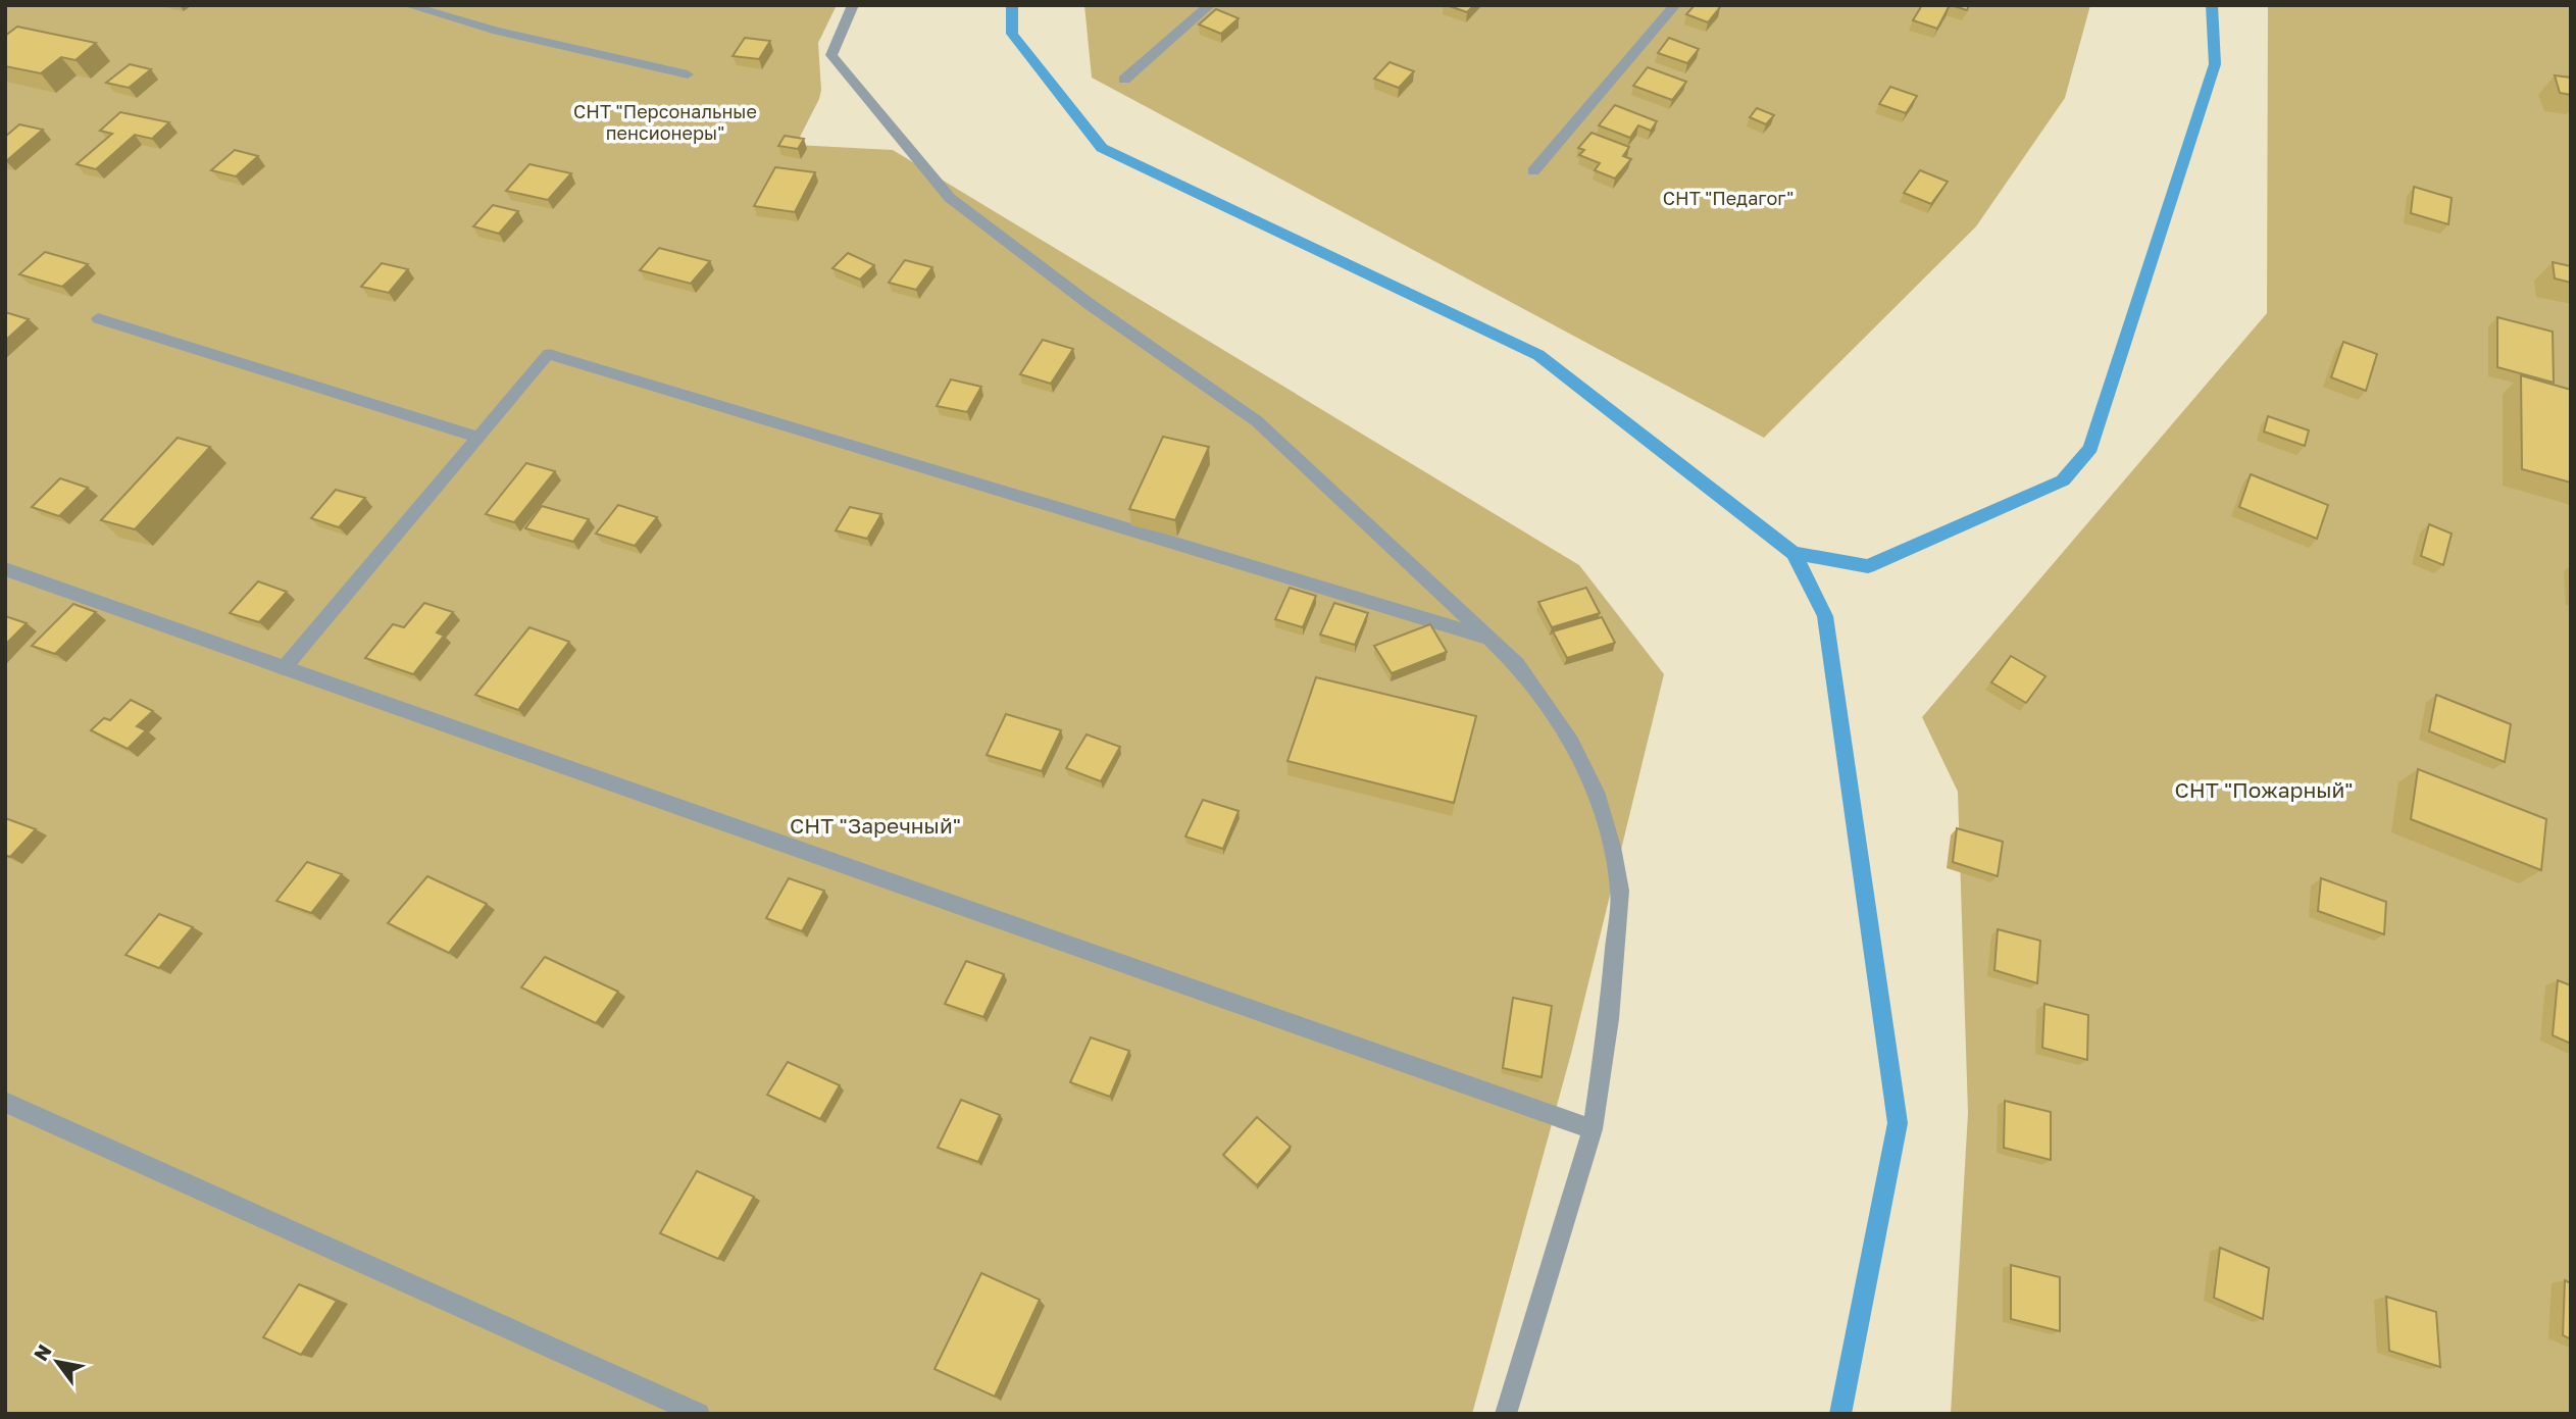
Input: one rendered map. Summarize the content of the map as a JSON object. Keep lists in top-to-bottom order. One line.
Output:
{"parks":["СНТ \"Персональные пенсионеры\"","СНТ \"Педагог\"","СНТ \"Пожарный\"","СНТ \"Заречный\""],"north":"top left"}
